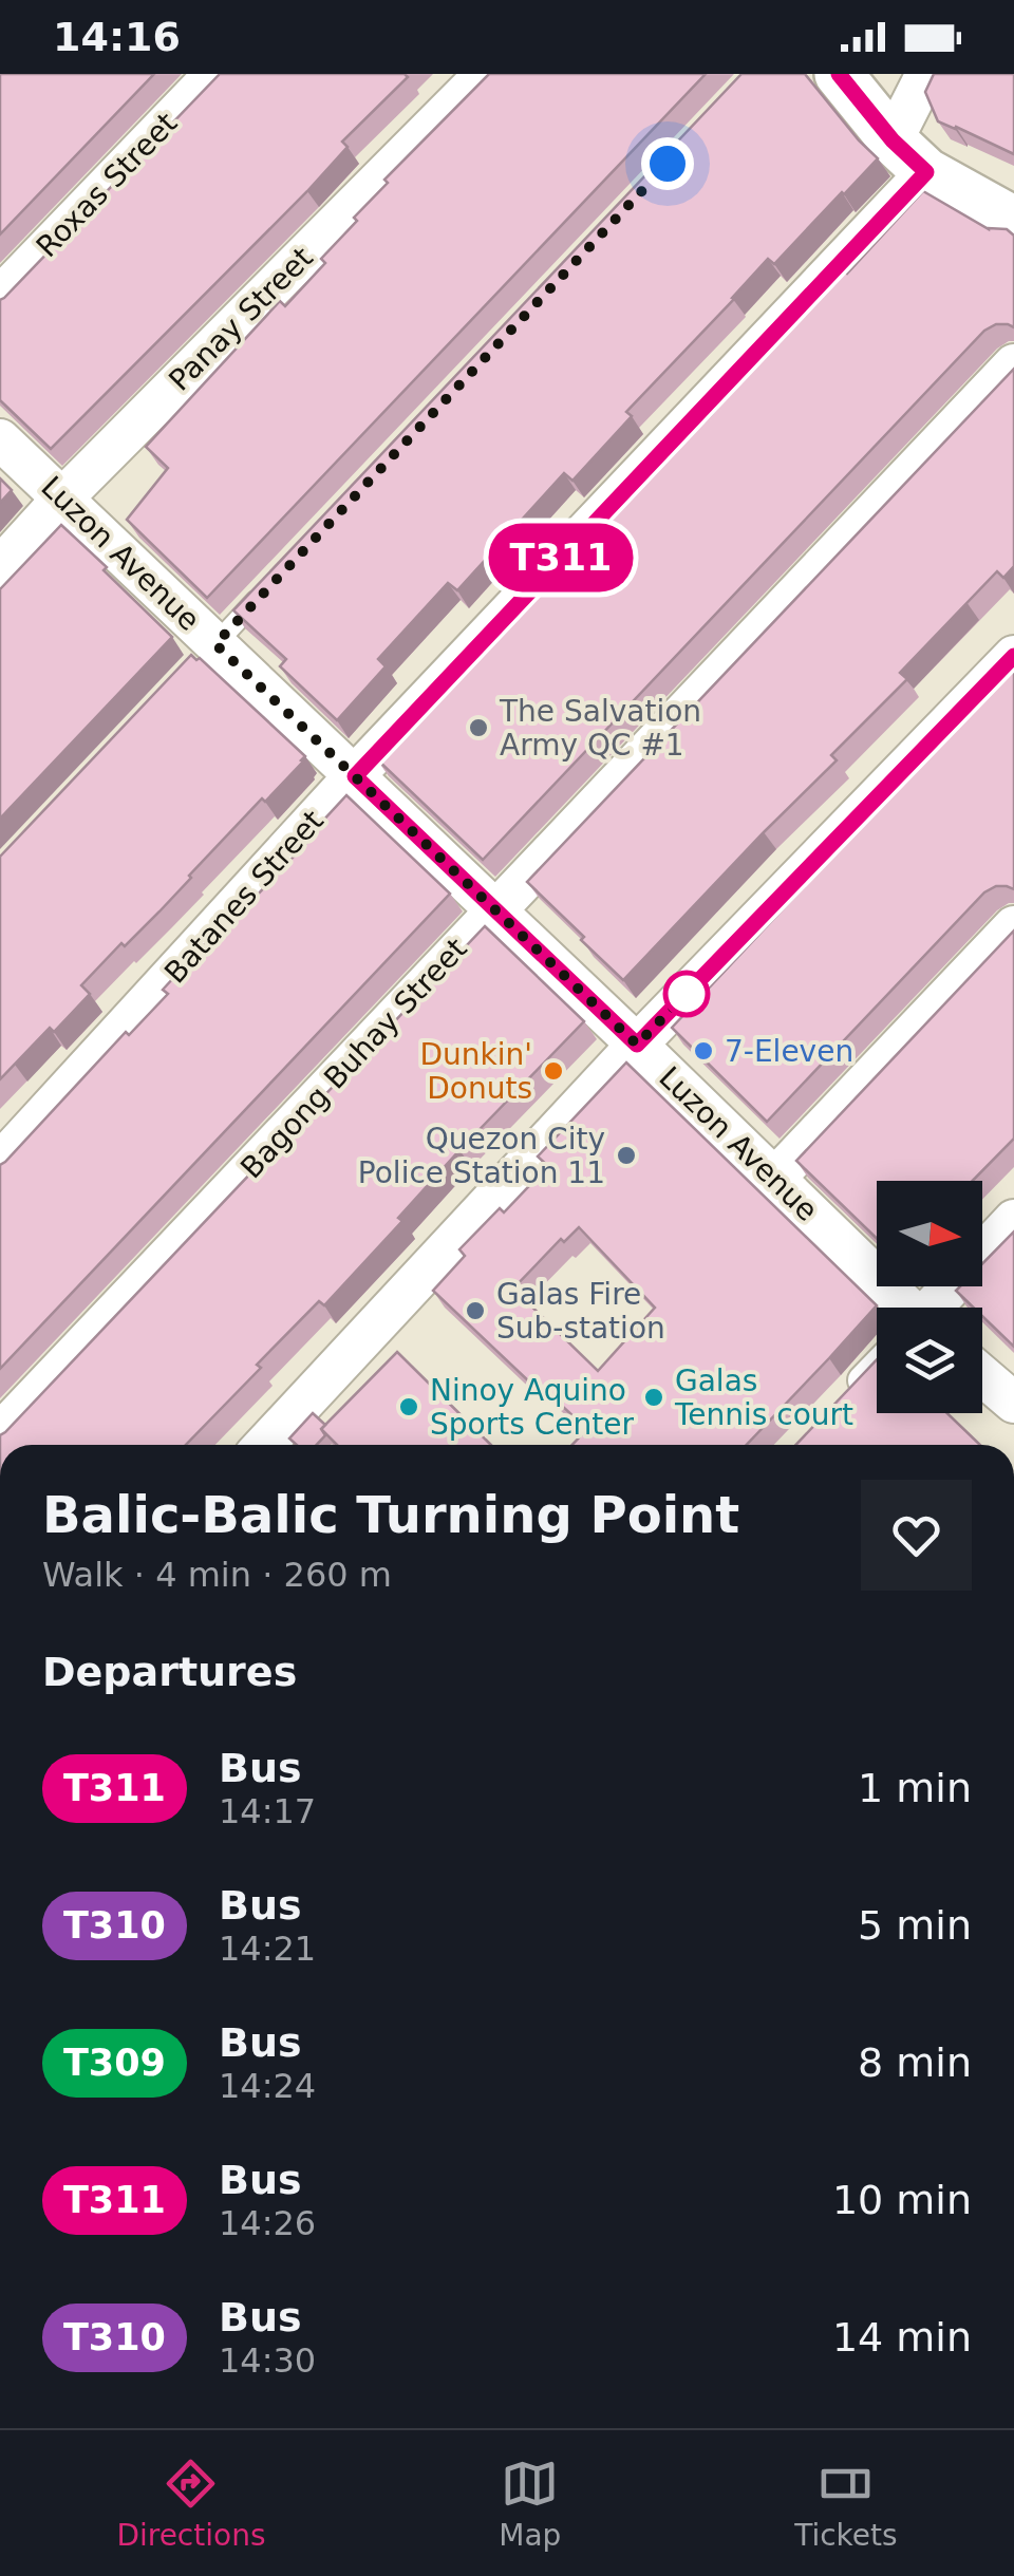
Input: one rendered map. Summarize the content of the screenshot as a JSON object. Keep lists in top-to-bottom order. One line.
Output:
{"streets":{"street":["Roxas Street","Panay Street","Luzon Avenue","Batanes Street","Bagong Buhay Street"]},"crossings":[["Panay Street","Luzon Avenue"],["Luzon Avenue","Batanes Street"],["Luzon Avenue","Bagong Buhay Street"]],"places":["The Salvation Army QC #1","7-Eleven","Dunkin' Donuts","Quezon City Police Station 11","Galas Fire Sub-station","Galas Tennis court","Ninoy Aquino Sports Center"],"lines":["bus line T311"],"north":"right","page":{"status":"14:16","on_map":"T311","heading":[["Balic-Balic Turning Point","Walk · 4 min · 260 m"],"Departures"],"list":[{"mark":"T311","name":"Bus","note":"14:17","value":"1 min"},{"mark":"T310","name":"Bus","note":"14:21","value":"5 min"},{"mark":"T309","name":"Bus","note":"14:24","value":"8 min"},{"mark":"T311","name":"Bus","note":"14:26","value":"10 min"},{"mark":"T310","name":"Bus","note":"14:30","value":"14 min"}],"tabs":["Directions","Map","Tickets"]}}
